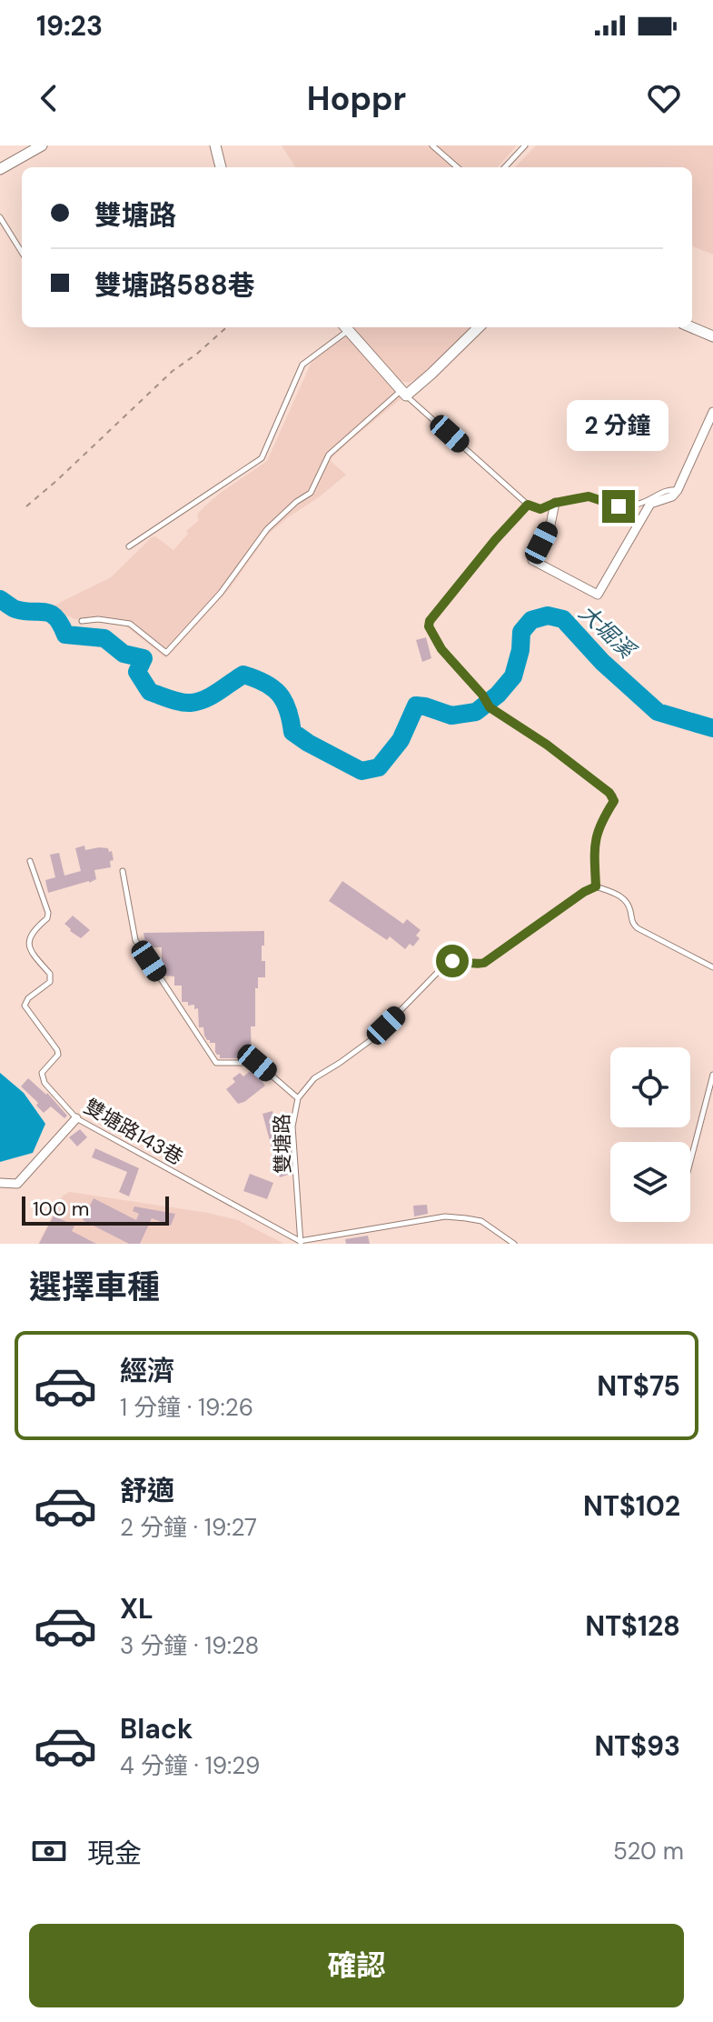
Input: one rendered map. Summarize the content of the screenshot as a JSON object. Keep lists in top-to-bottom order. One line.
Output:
{"streets":{"lane":["雙塘路143巷","雙塘路"]},"crossings":[["雙塘路143巷","雙塘路"]],"water":["大堀溪"],"scale_bar":"100 m","page":{"status":"19:23","header":"Hoppr","banner":["雙塘路","雙塘路588巷"],"bubble":"2 分鐘","scale":"100 m","heading":"選擇車種","list":[{"name":"經濟","note":"1 分鐘 · 19:26","value":"NT$75"},{"name":"舒適","note":"2 分鐘 · 19:27","value":"NT$102"},{"name":"XL","note":"3 分鐘 · 19:28","value":"NT$128"},{"name":"Black","note":"4 分鐘 · 19:29","value":"NT$93"}],"pay":["現金","520 m"],"buttons":"確認"}}
